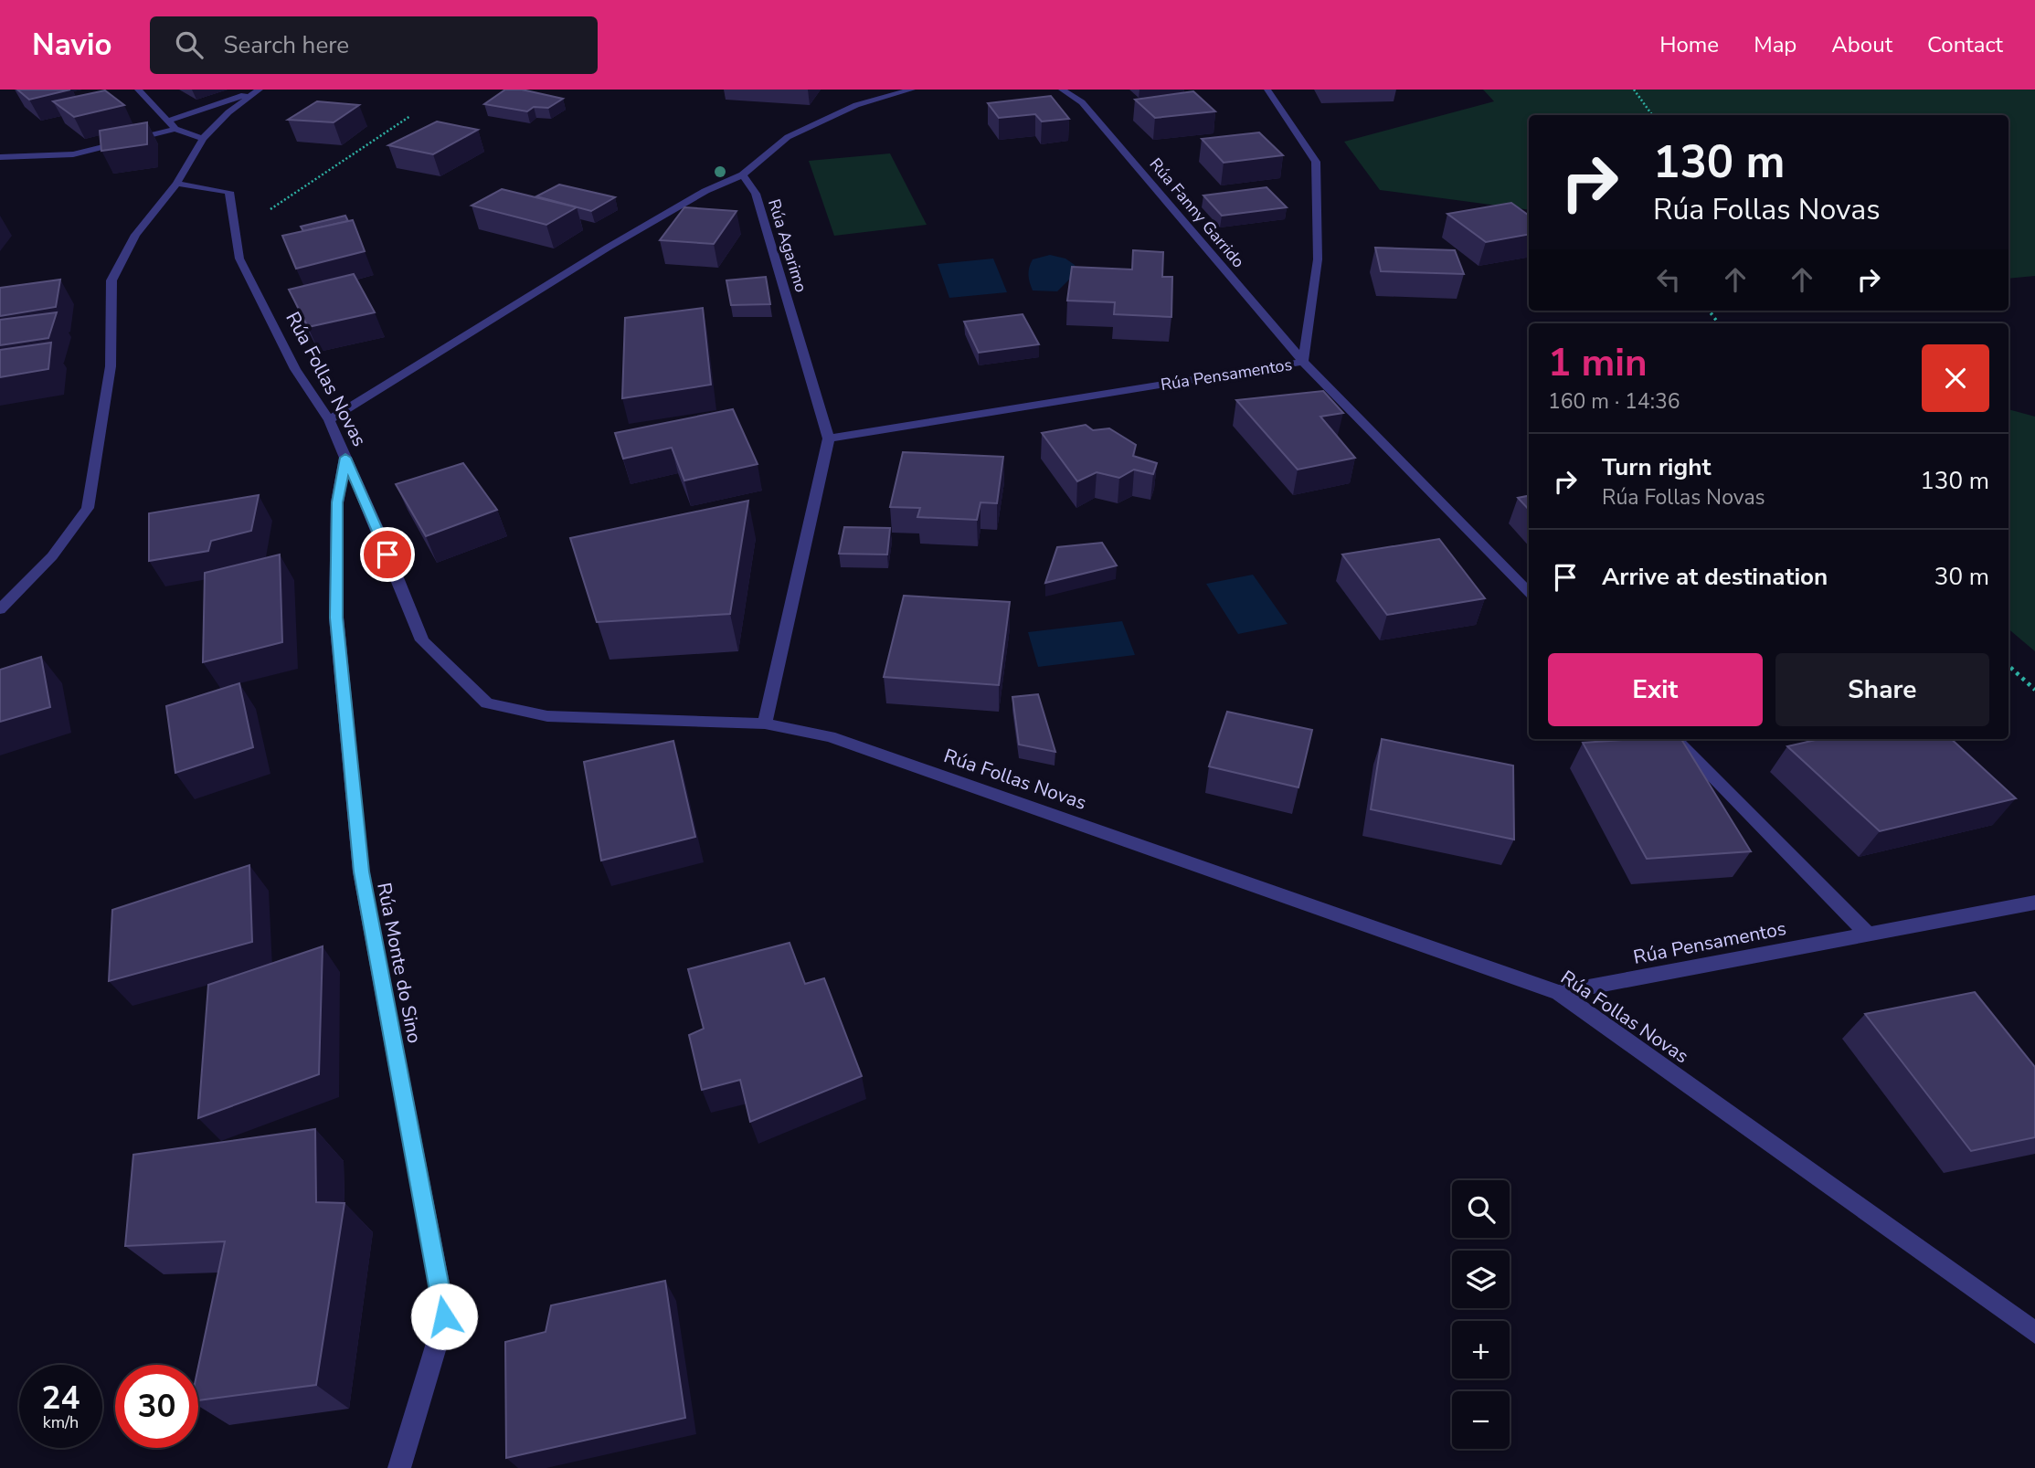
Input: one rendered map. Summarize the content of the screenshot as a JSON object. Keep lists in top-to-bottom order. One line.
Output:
{"streets":{"street":["Rúa Fanny Garrido","Rúa Agarimo","Rúa Pensamentos","Rúa Follas Novas","Rúa Monte do Sino"]},"crossings":[["Rúa Fanny Garrido","Rúa Pensamentos"],["Rúa Agarimo","Rúa Pensamentos"],["Rúa Agarimo","Rúa Follas Novas"],["Rúa Pensamentos","Rúa Follas Novas"],["Rúa Follas Novas","Rúa Monte do Sino"]],"page":{"header":"Navio","search":"Search here","nav":["Home","Map","About","Contact"],"turn":["130 m","Rúa Follas Novas"],"heading":["1 min","160 m · 14:36"],"list":[{"name":"Turn right","note":"Rúa Follas Novas","value":"130 m"},{"name":"Arrive at destination","value":"30 m"}],"buttons":["Exit","Share"],"map_buttons":["+","−"],"speed":"24 km/h","limit":"30"}}
